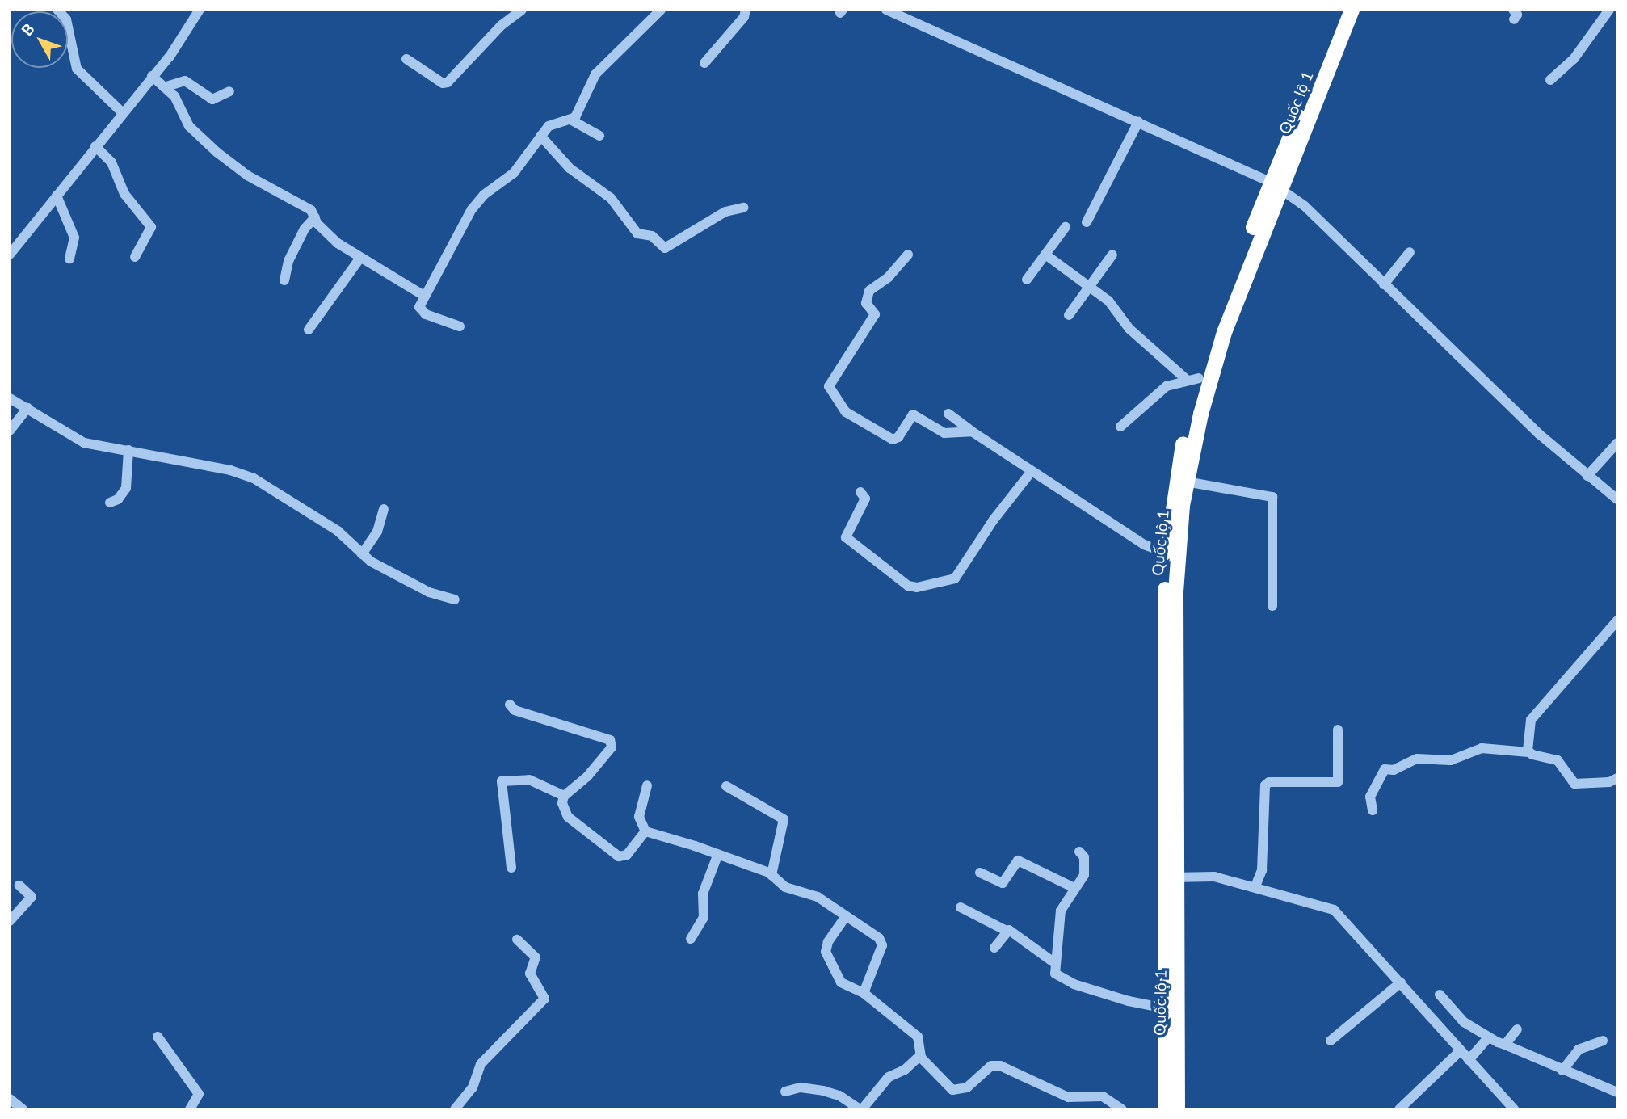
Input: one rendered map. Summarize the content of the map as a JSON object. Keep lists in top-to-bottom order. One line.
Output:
{"streets":{"highway":["Quốc lộ 1"]},"north":"top left"}
